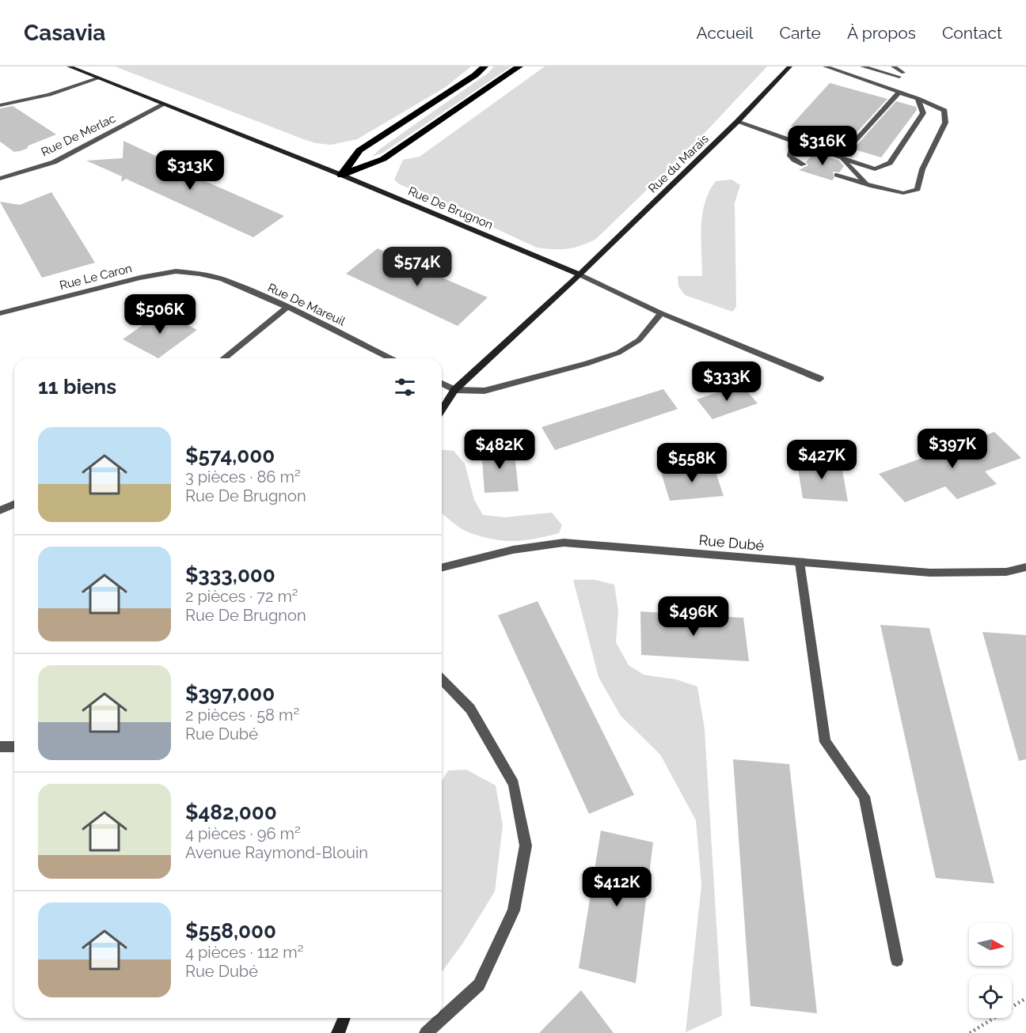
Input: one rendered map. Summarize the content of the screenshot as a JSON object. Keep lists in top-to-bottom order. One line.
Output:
{"streets":{"street":["Rue De Merlac","Rue du Marais","Rue De Brugnon","Rue Le Caron","Rue De Mareuil","Rue Dubé"]},"crossings":[["Rue De Merlac","Rue De Brugnon"],["Rue du Marais","Rue De Brugnon"],["Rue Le Caron","Rue De Mareuil"]],"north":"right","page":{"header":"Casavia","nav":["Accueil","Carte","À propos","Contact"],"price":["$316K","$313K","$574K","$506K","$333K","$397K","$482K","$427K","$558K","$496K","$412K"],"heading":"11 biens","list":[{"name":"$574,000","note":"3 pièces · 86 m² · Rue De Brugnon"},{"name":"$333,000","note":"2 pièces · 72 m² · Rue De Brugnon"},{"name":"$397,000","note":"2 pièces · 58 m² · Rue Dubé"},{"name":"$482,000","note":"4 pièces · 96 m² · Avenue Raymond-Blouin"},{"name":"$558,000","note":"4 pièces · 112 m² · Rue Dubé"}]}}
